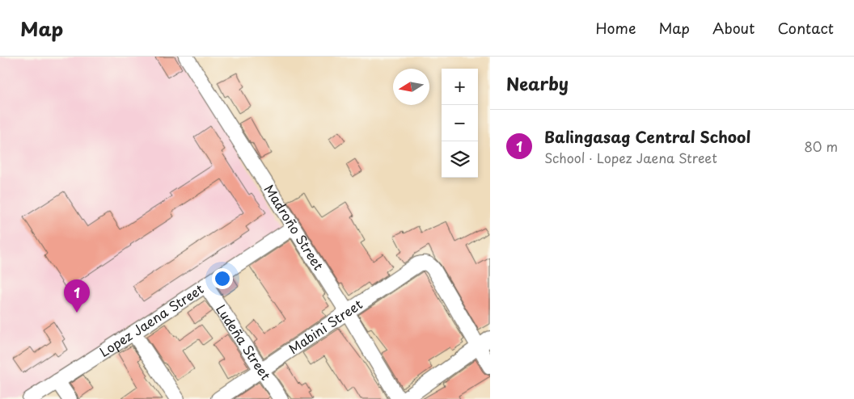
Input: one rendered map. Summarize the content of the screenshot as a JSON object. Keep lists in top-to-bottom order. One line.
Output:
{"streets":{"street":["Madroño Street","Lopez Jaena Street","Mabini Street","Ludeña Street"]},"crossings":[["Madroño Street","Lopez Jaena Street"],["Madroño Street","Mabini Street"],["Lopez Jaena Street","Ludeña Street"],["Mabini Street","Ludeña Street"]],"north":"left","page":{"header":"Map","nav":["Home","Map","About","Contact"],"heading":"Nearby","map_buttons":["+","−"],"list":[{"mark":"1","name":"Balingasag Central School","note":"School · Lopez Jaena Street","value":"80 m"}],"pins":"1"}}
